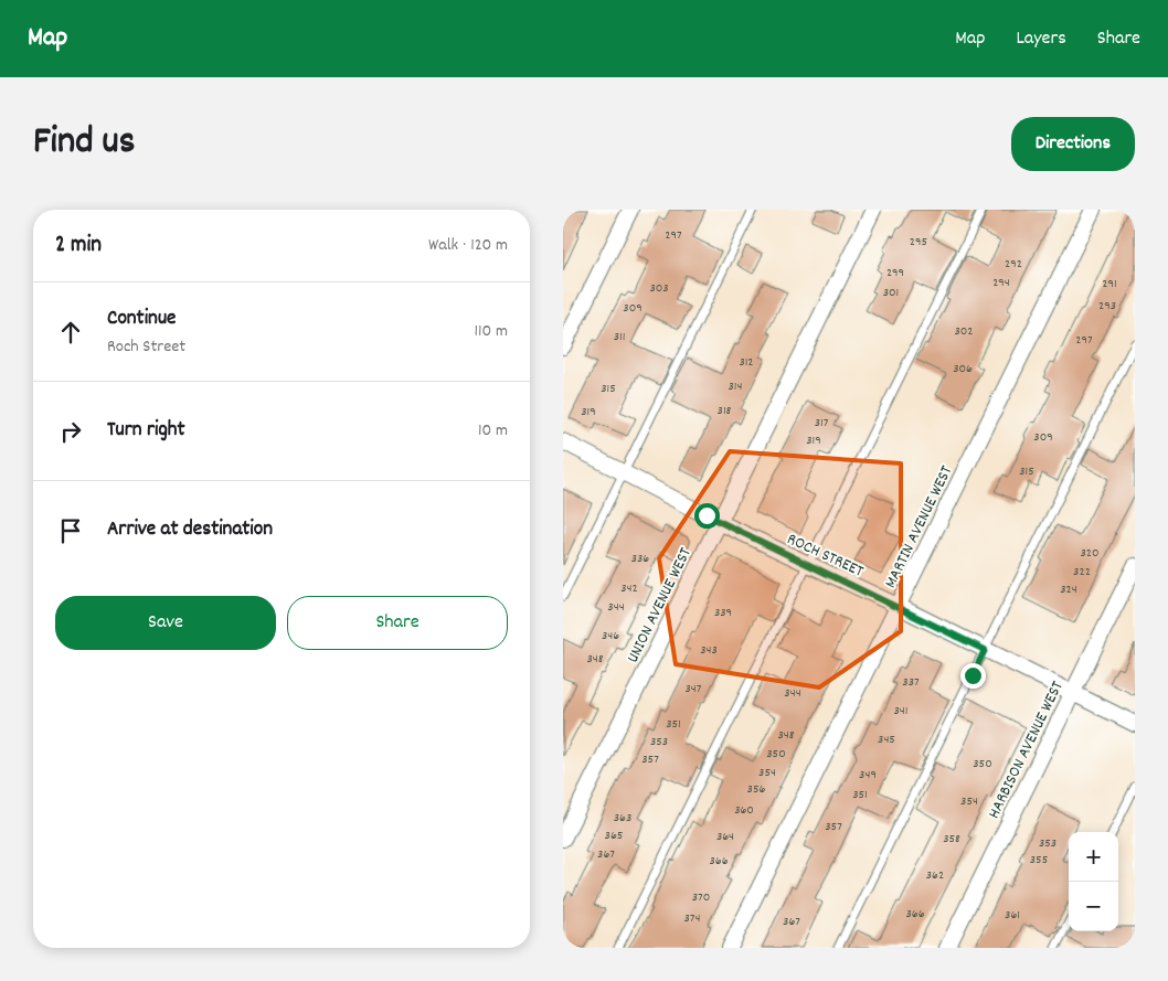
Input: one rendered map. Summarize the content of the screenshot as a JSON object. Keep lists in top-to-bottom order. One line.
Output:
{"streets":{"street":["MARTIN AVENUE WEST","ROCH STREET","UNION AVENUE WEST","HARBISON AVENUE WEST"]},"crossings":[["MARTIN AVENUE WEST","ROCH STREET"],["ROCH STREET","UNION AVENUE WEST"],["ROCH STREET","HARBISON AVENUE WEST"]],"house_numbers":["297","295","292","299","294","291","303","301","293","309","302","311","297","312","306","314","315","318","319","317","309","319","315","320","336","322","342","324","344","339","346","343","348","337","347","344","341","351","348","345","353","350","357","350","354","349","356","351","354","360","363","357","365","364","358","353","367","355","366","362","370","366","361","374","367"],"page":{"header":"Map","nav":["Map","Layers","Share"],"title":"Find us","buttons":["Directions",["Save","Share"]],"heading":["2 min","Walk · 120 m"],"list":[["Continue","Roch Street","110 m"],["Turn right","10 m"],"Arrive at destination"],"map_buttons":["+","−"]}}
